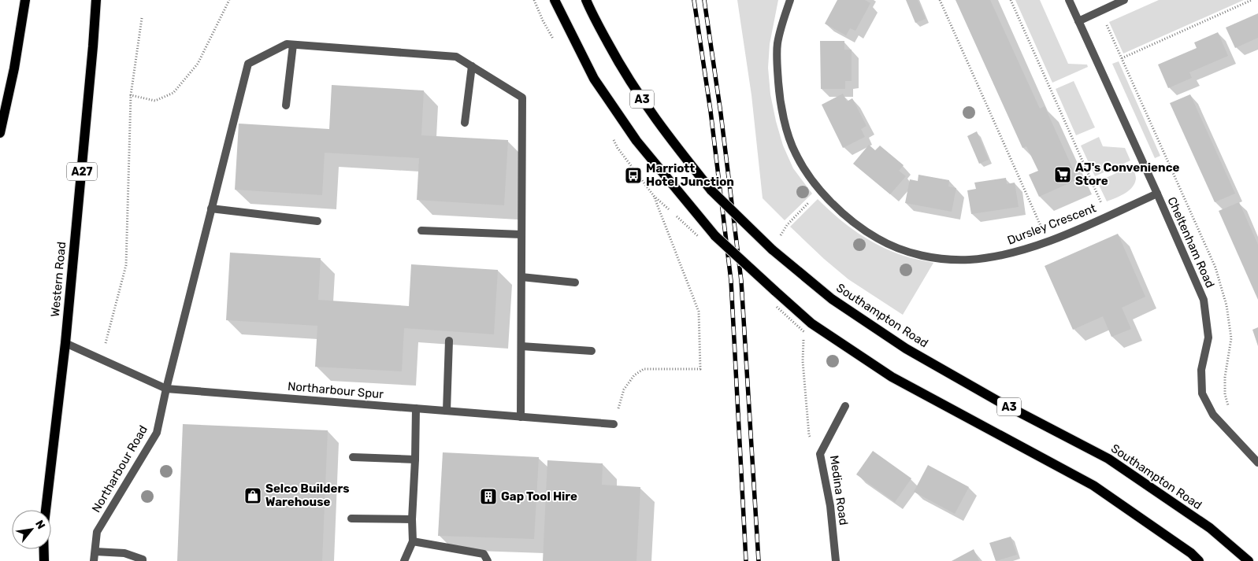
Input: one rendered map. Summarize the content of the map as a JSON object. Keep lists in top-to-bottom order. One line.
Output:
{"streets":{"main road":["A3","A27","Western Road","Southampton Road"],"street":["Dursley Crescent","Cheltenham Road","Northarbour Spur","Northarbour Road","Medina Road"]},"crossings":[["Dursley Crescent","Cheltenham Road"],["Western Road","Northarbour Spur"],["Northarbour Spur","Northarbour Road"]],"places":{"supermarket":["AJ's Convenience Store"],"bus stop":["Marriott Hotel Junction"],"shop":["Selco Builders Warehouse"],"building":["Gap Tool Hire"]},"north":"top right"}
